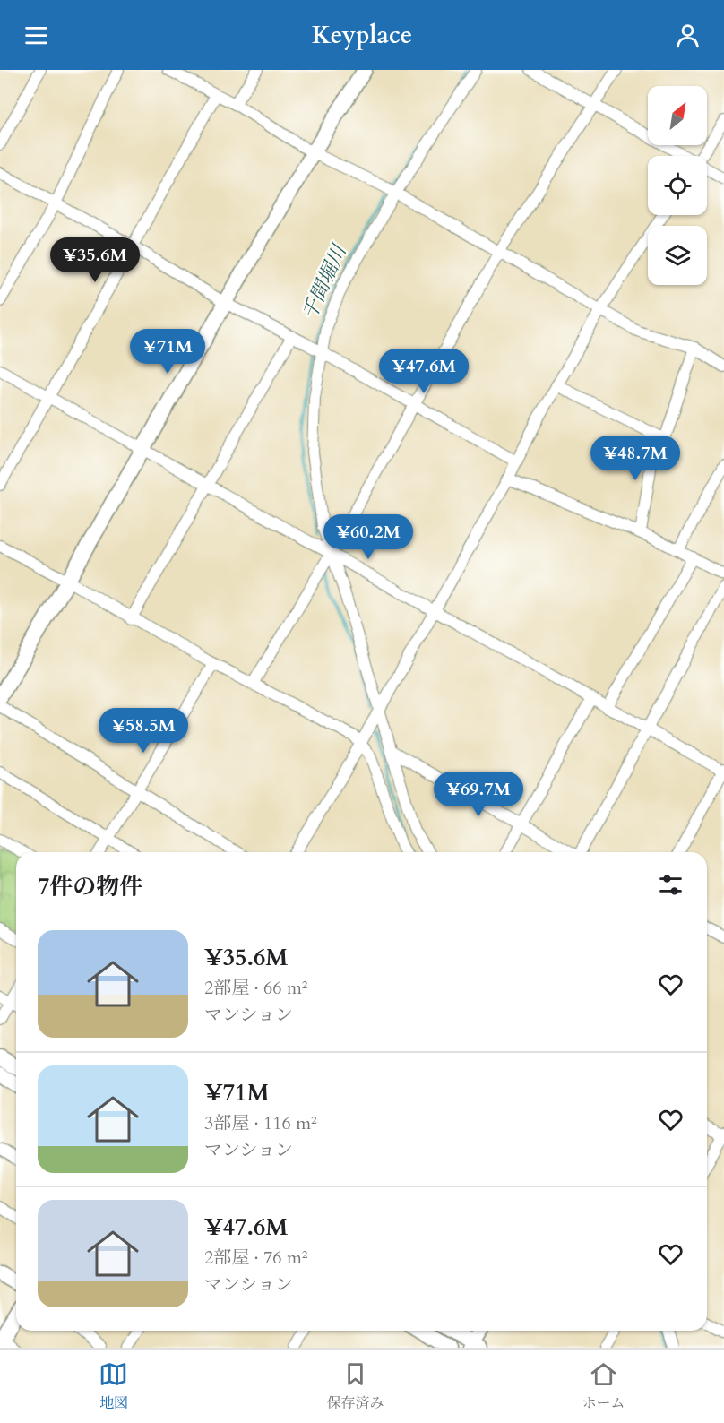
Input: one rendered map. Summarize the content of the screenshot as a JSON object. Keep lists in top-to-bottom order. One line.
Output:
{"water":["千間堀川"],"north":"top right","page":{"header":"Keyplace","price":["¥35.6M","¥71M","¥47.6M","¥48.7M","¥60.2M","¥58.5M","¥69.7M"],"heading":"7件の物件","list":[{"name":"¥35.6M","note":"2部屋 · 66 m² · マンション"},{"name":"¥71M","note":"3部屋 · 116 m² · マンション"},{"name":"¥47.6M","note":"2部屋 · 76 m² · マンション"}],"tabs":["地図","保存済み","ホーム"]}}
